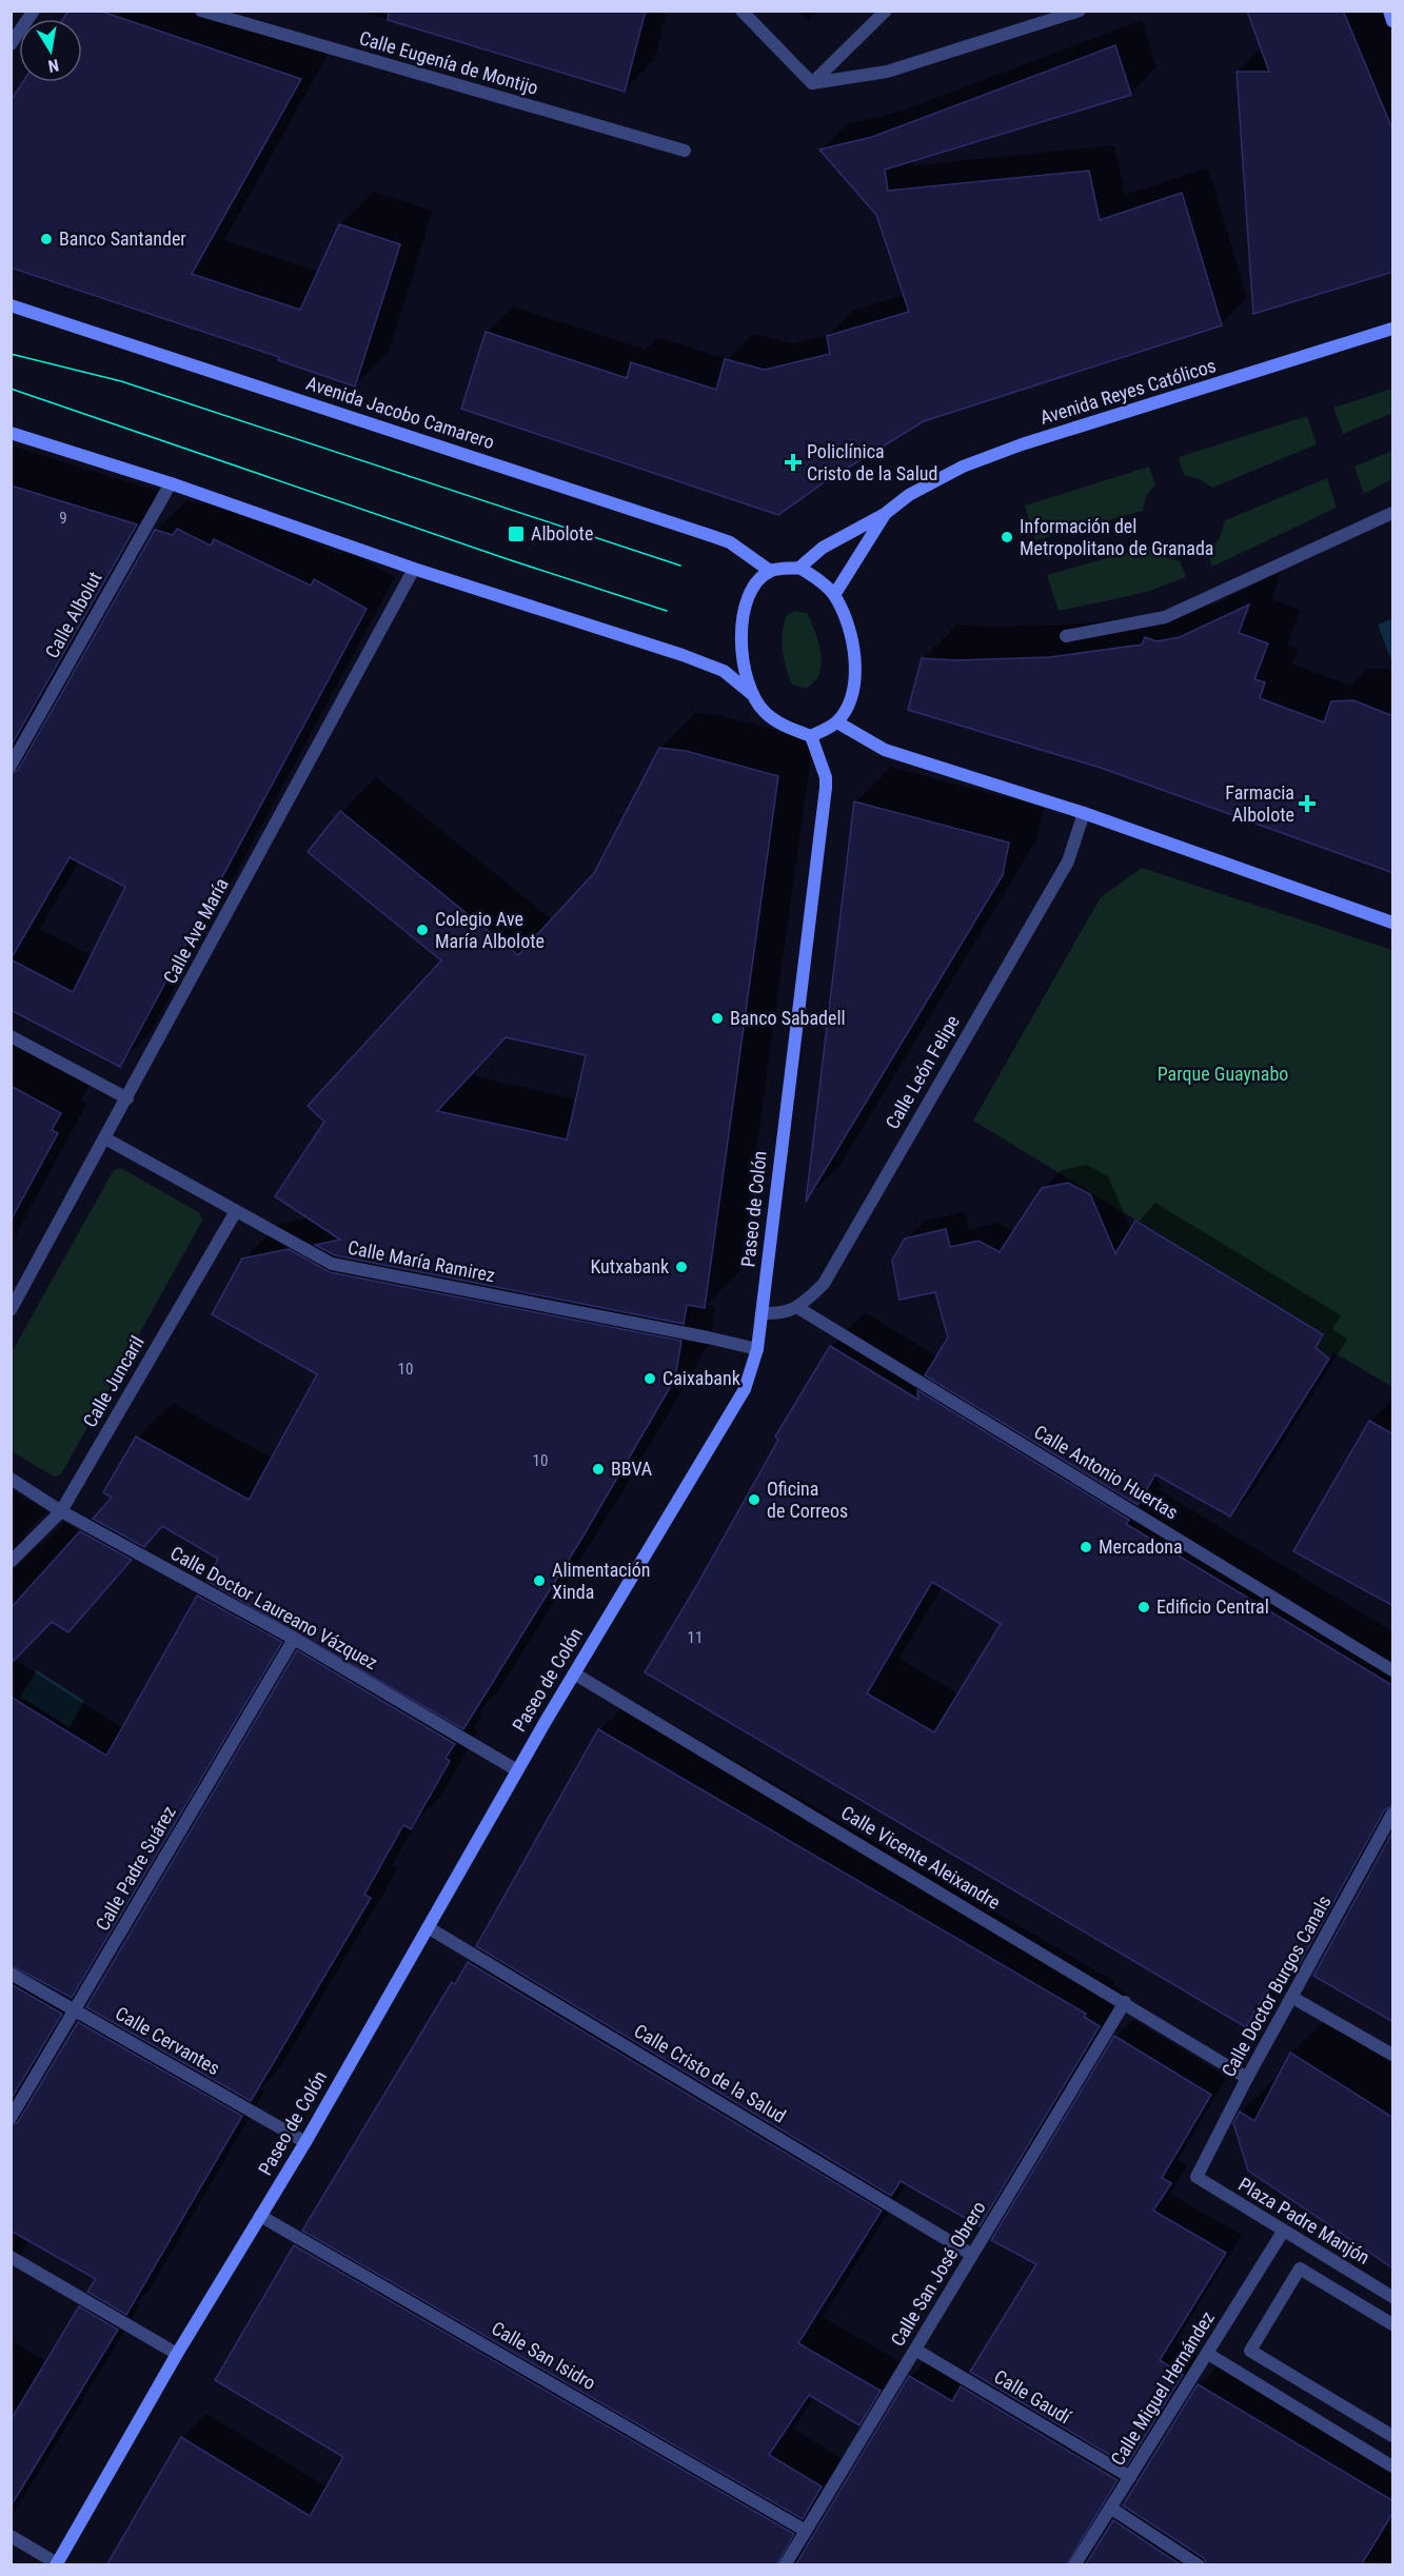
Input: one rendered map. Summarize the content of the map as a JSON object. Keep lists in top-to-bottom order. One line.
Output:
{"streets":{"street":["Calle Eugenía de Montijo","Avenida Reyes Católicos","Avenida Jacobo Camarero","Calle Albolut","Calle Ave María","Calle León Felipe","Paseo de Colón","Calle María Ramirez","Calle Juncaril","Calle Antonio Huertas","Calle Doctor Laureano Vázquez","Calle Vicente Aleixandre","Calle Padre Suárez","Calle Doctor Burgos Canals","Calle Cervantes","Calle Cristo de la Salud","Plaza Padre Manjón","Calle San José Obrero","Calle San Isidro","Calle Miguel Hernández","Calle Gaudí"]},"crossings":[["Avenida Reyes Católicos","Avenida Jacobo Camarero"],["Avenida Reyes Católicos","Paseo de Colón"],["Avenida Jacobo Camarero","Paseo de Colón"],["Calle Ave María","Calle María Ramirez"],["Calle León Felipe","Calle Antonio Huertas"],["Paseo de Colón","Calle María Ramirez"],["Paseo de Colón","Calle Doctor Laureano Vázquez"],["Paseo de Colón","Calle Vicente Aleixandre"],["Paseo de Colón","Calle Cervantes"],["Paseo de Colón","Calle Cristo de la Salud"],["Paseo de Colón","Calle San Isidro"],["Calle María Ramirez","Calle Juncaril"],["Calle Juncaril","Calle Doctor Laureano Vázquez"],["Calle Doctor Laureano Vázquez","Calle Padre Suárez"],["Calle Vicente Aleixandre","Calle Doctor Burgos Canals"],["Calle Vicente Aleixandre","Calle San José Obrero"],["Calle Padre Suárez","Calle Cervantes"],["Calle Doctor Burgos Canals","Plaza Padre Manjón"],["Calle Cristo de la Salud","Calle San José Obrero"],["Plaza Padre Manjón","Calle Miguel Hernández"],["Calle San José Obrero","Calle San Isidro"],["Calle San José Obrero","Calle Gaudí"],["Calle Miguel Hernández","Calle Gaudí"]],"parks":["Parque Guaynabo"],"places":{"other":["Banco Santander","Información del Metropolitano de Granada","Colegio Ave María Albolote","Banco Sabadell","Kutxabank","Caixabank","BBVA","Oficina de Correos","Mercadona","Alimentación Xinda","Edificio Central"],"health":["Policlínica Cristo de la Salud","Farmacia Albolote"],"transit":["Albolote"]},"house_numbers":["9","10","10","11"],"north":"bottom"}
